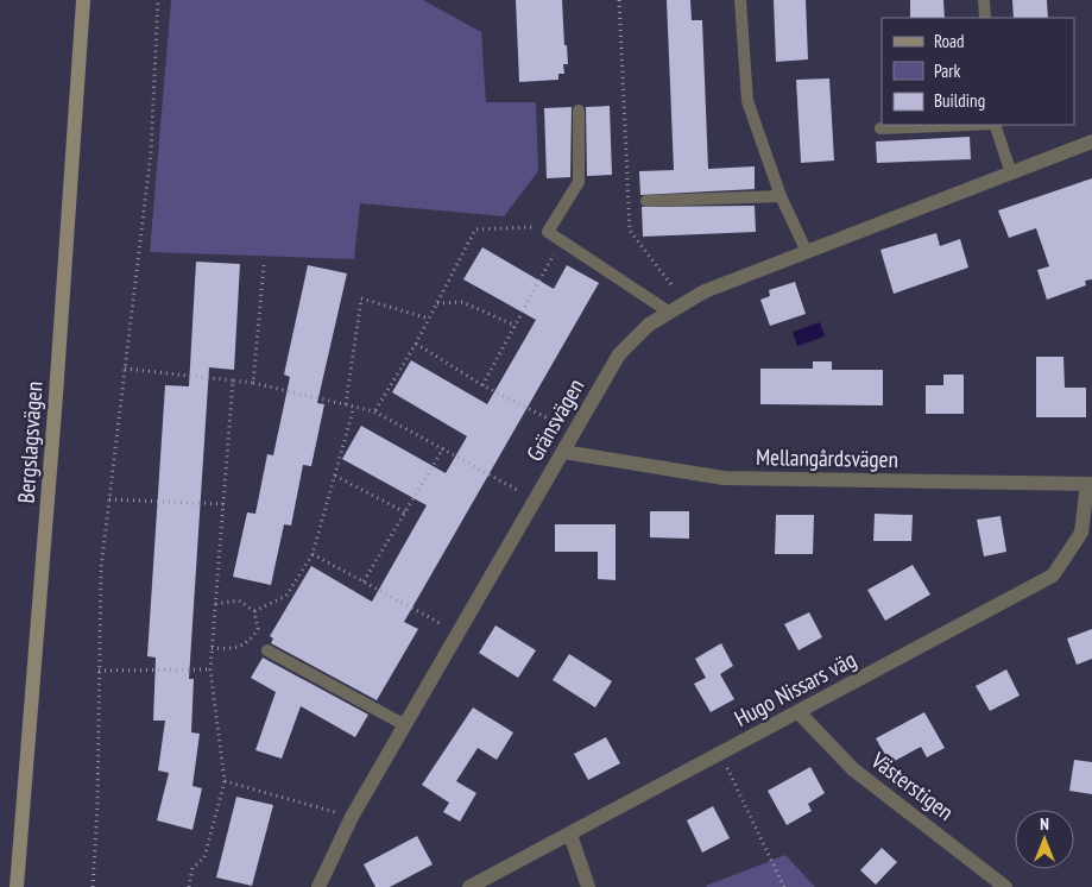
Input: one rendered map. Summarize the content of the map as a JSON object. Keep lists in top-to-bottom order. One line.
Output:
{"streets":{"main road":["Bergslagsvägen"],"street":["Gränsvägen","Mellangårdsvägen","Hugo Nissars väg","Västerstigen"]},"crossings":[["Gränsvägen","Mellangårdsvägen"],["Mellangårdsvägen","Hugo Nissars väg"],["Hugo Nissars väg","Västerstigen"]],"legend":["Road","Park","Building"],"north":"top"}
